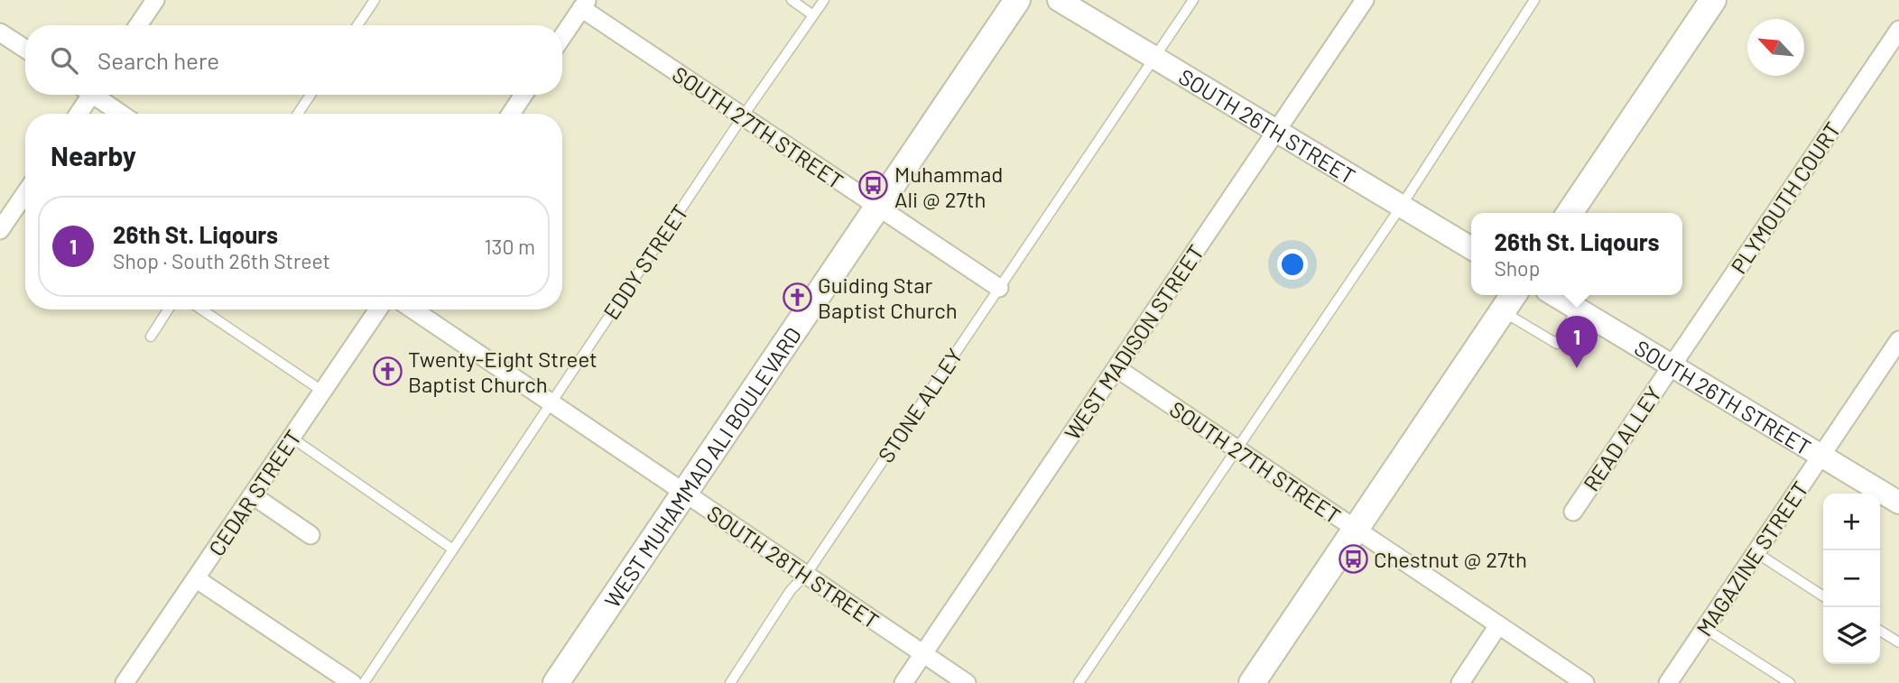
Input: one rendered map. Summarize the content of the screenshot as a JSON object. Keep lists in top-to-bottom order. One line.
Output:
{"streets":{"main road":["WEST MUHAMMAD ALI BOULEVARD"],"street":["SOUTH 26TH STREET","SOUTH 27TH STREET","PLYMOUTH COURT","WEST MADISON STREET","READ ALLEY","CEDAR STREET","MAGAZINE STREET","SOUTH 28TH STREET"],"lane":["EDDY STREET","STONE ALLEY"]},"crossings":[["SOUTH 26TH STREET","PLYMOUTH COURT"],["SOUTH 26TH STREET","WEST MADISON STREET"],["SOUTH 26TH STREET","STONE ALLEY"],["SOUTH 26TH STREET","READ ALLEY"],["SOUTH 26TH STREET","MAGAZINE STREET"],["SOUTH 27TH STREET","EDDY STREET"],["SOUTH 27TH STREET","WEST MADISON STREET"],["SOUTH 27TH STREET","STONE ALLEY"],["SOUTH 27TH STREET","WEST MUHAMMAD ALI BOULEVARD"],["PLYMOUTH COURT","READ ALLEY"],["EDDY STREET","SOUTH 28TH STREET"],["WEST MADISON STREET","SOUTH 28TH STREET"],["STONE ALLEY","SOUTH 28TH STREET"],["WEST MUHAMMAD ALI BOULEVARD","SOUTH 28TH STREET"]],"places":{"bus stop":["Muhammad Ali @ 27th","Chestnut @ 27th"],"church":["Guiding Star Baptist Church","Twenty-Eight Street Baptist Church"]},"north":"top left","page":{"search":"Search here","heading":"Nearby","list":[{"mark":"1","name":"26th St. Liqours","note":"Shop · South 26th Street","value":"130 m"}],"popup":["26th St. Liqours","Shop"],"pins":"1","map_buttons":["+","−"]}}
